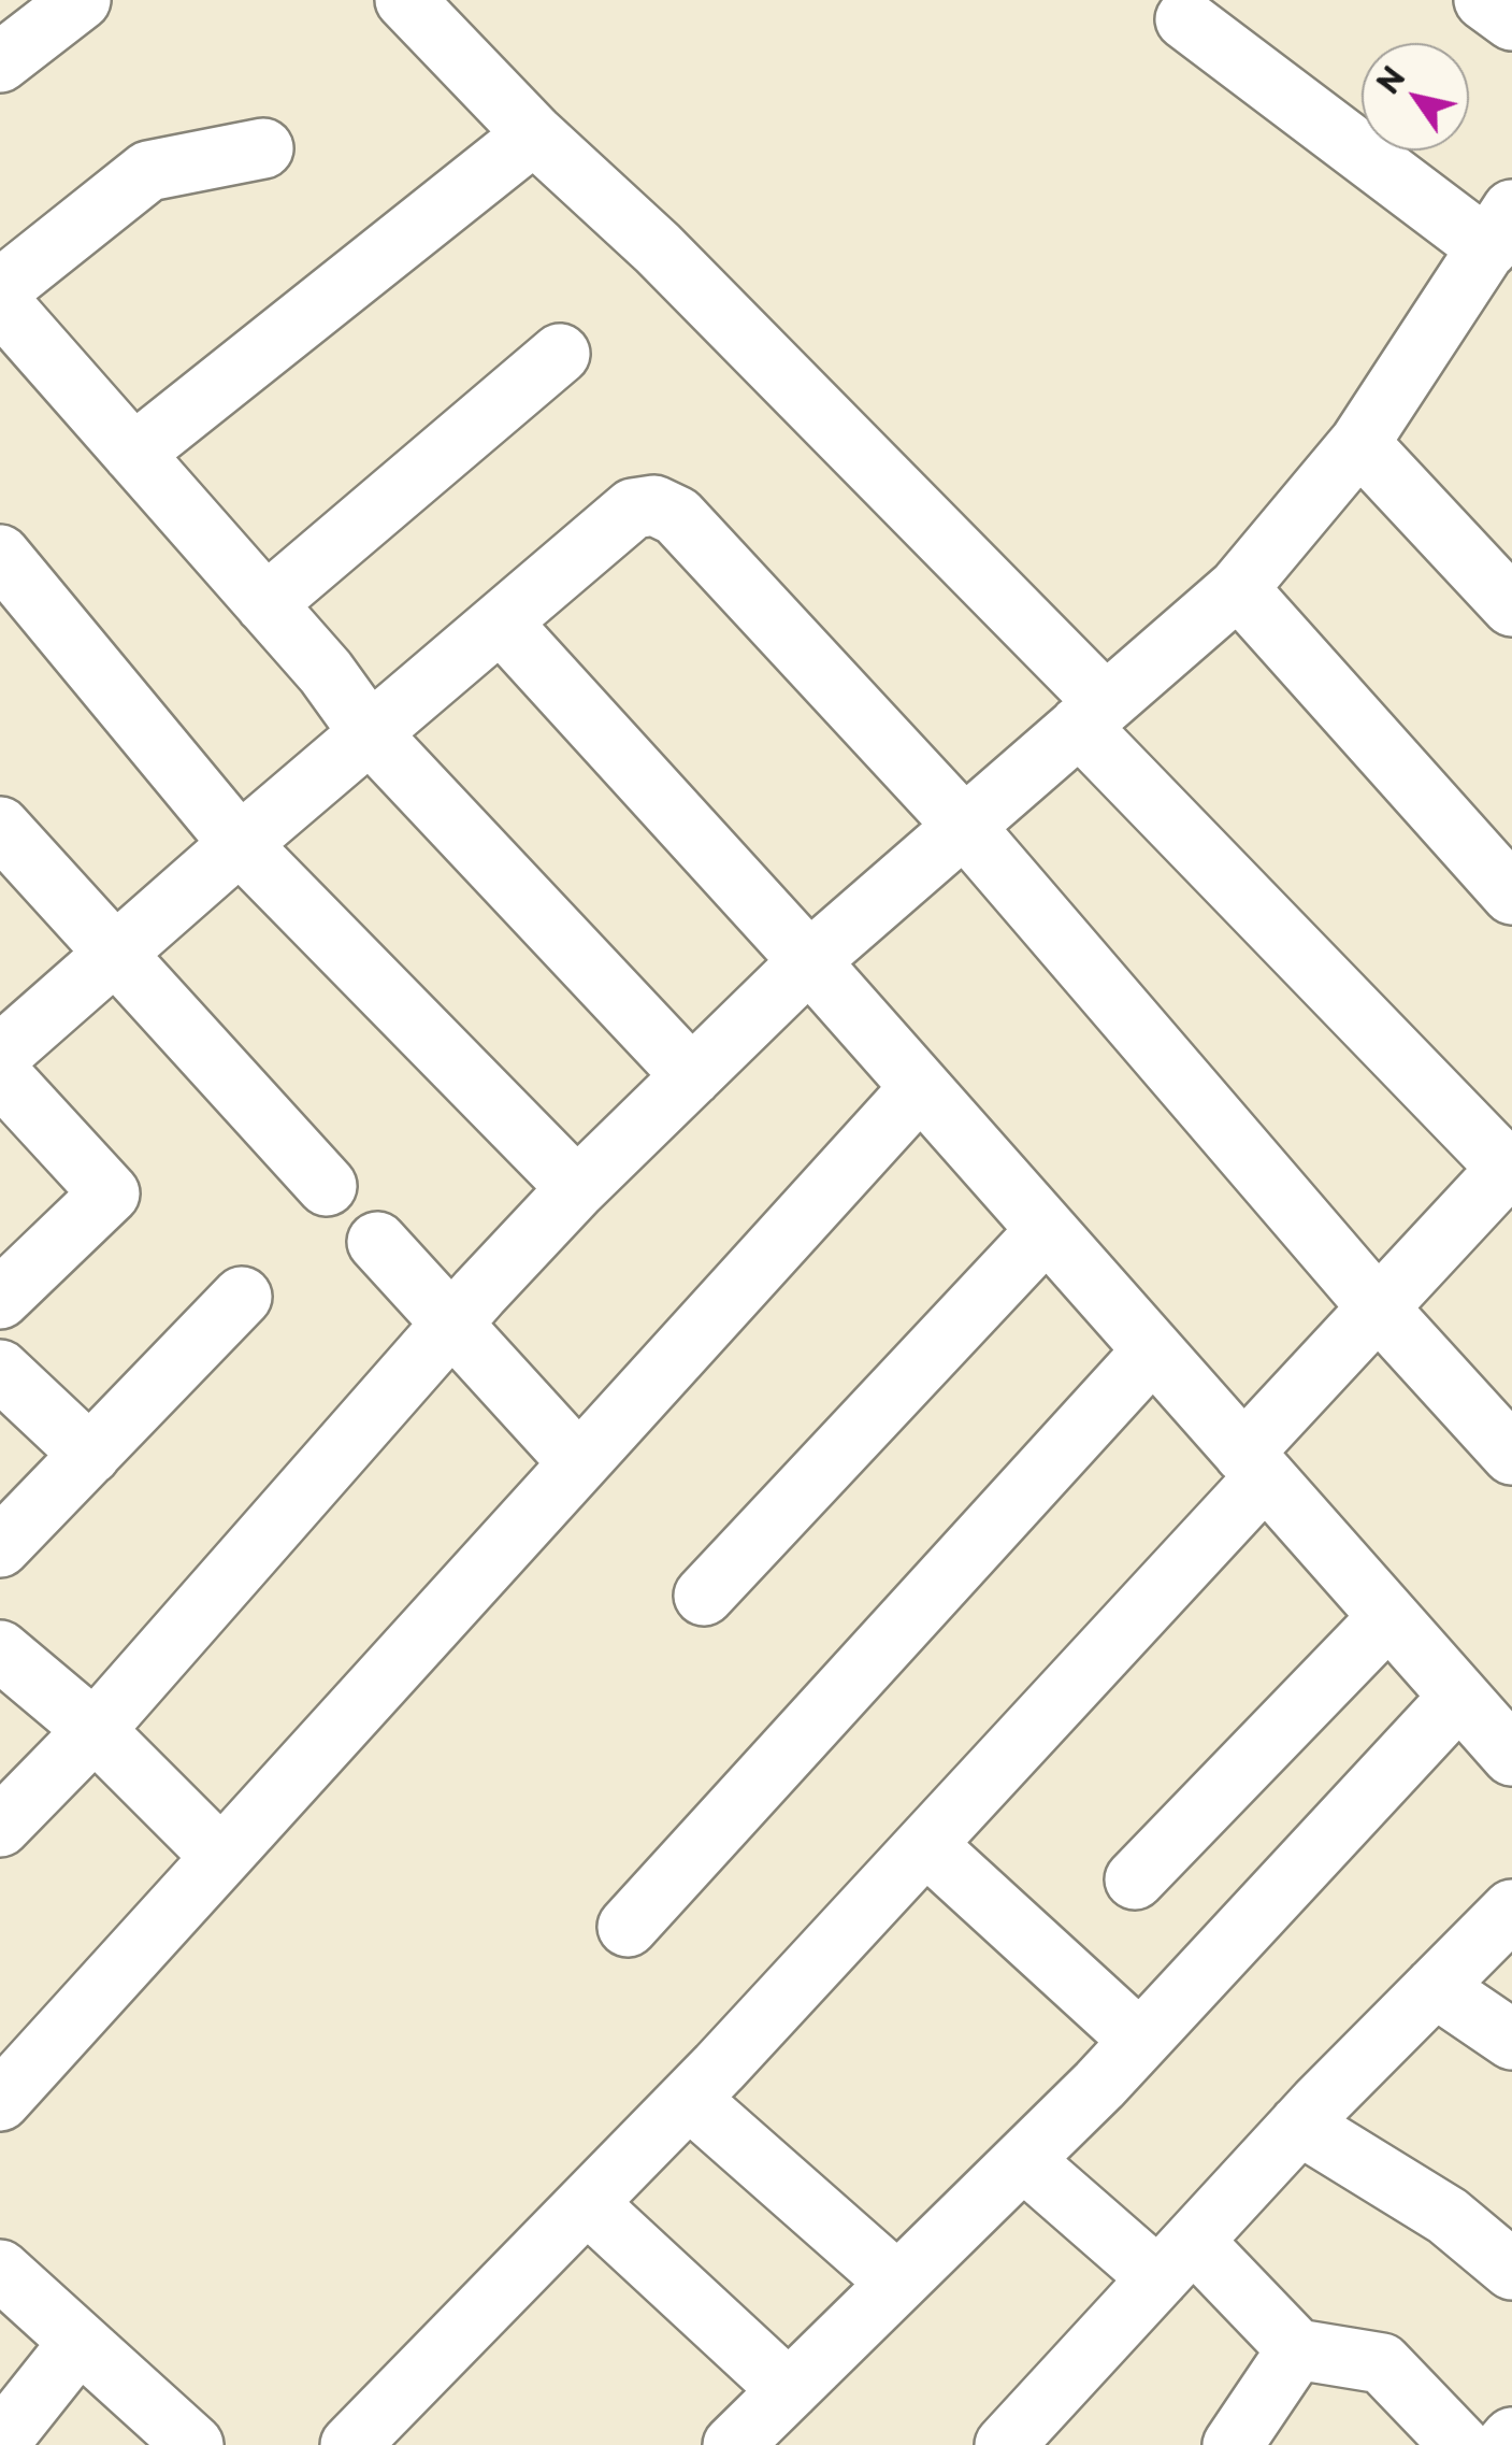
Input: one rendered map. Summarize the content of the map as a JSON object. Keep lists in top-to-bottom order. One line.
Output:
{"north":"top left"}
